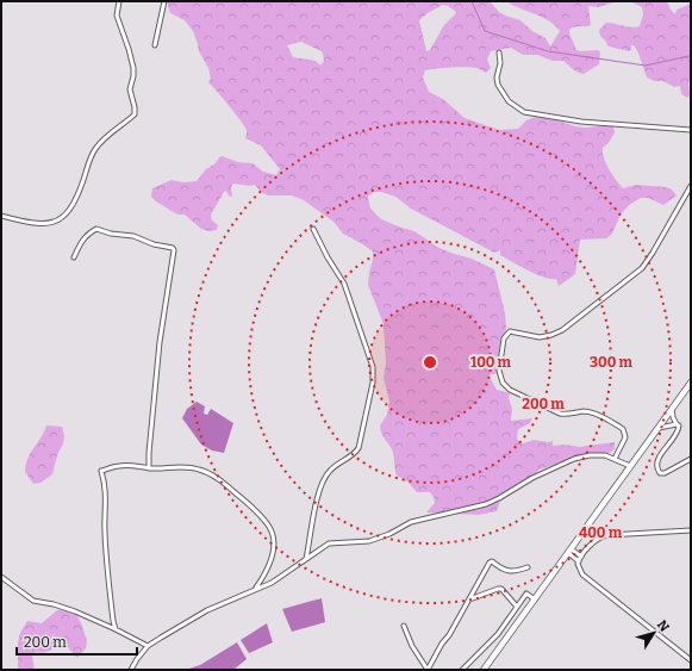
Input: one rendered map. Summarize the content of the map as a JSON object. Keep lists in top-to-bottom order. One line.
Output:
{"scale_bar":"200 m","north":"top right","rings":["100 m","300 m","200 m","400 m"]}
